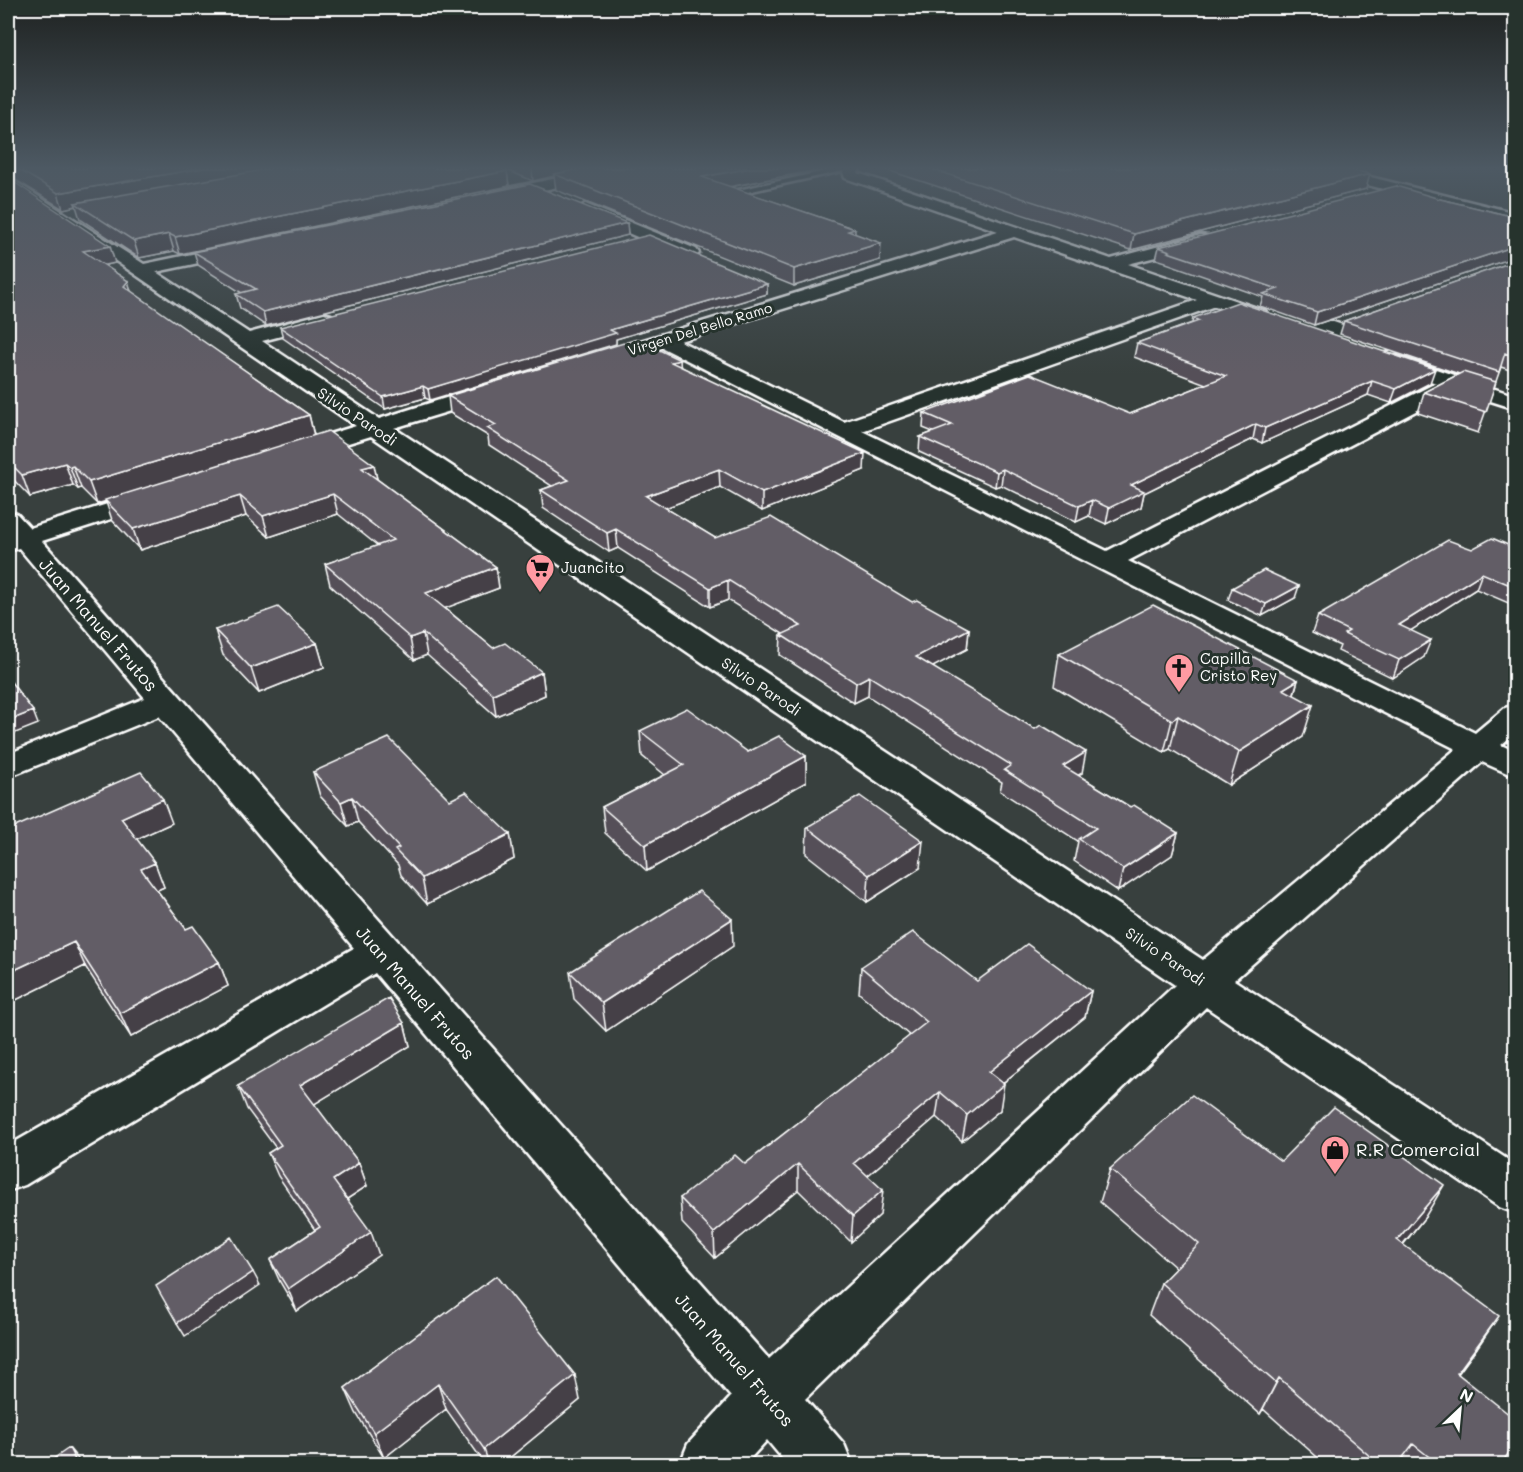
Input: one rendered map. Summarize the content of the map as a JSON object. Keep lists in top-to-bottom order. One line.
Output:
{"streets":{"street":["Virgen Del Bello Ramo","Silvio Parodi","Juan Manuel Frutos"]},"places":{"supermarket":["Juancito"],"church":["Capilla Cristo Rey"],"shop":["R.R Comercial"]},"north":"top right"}
